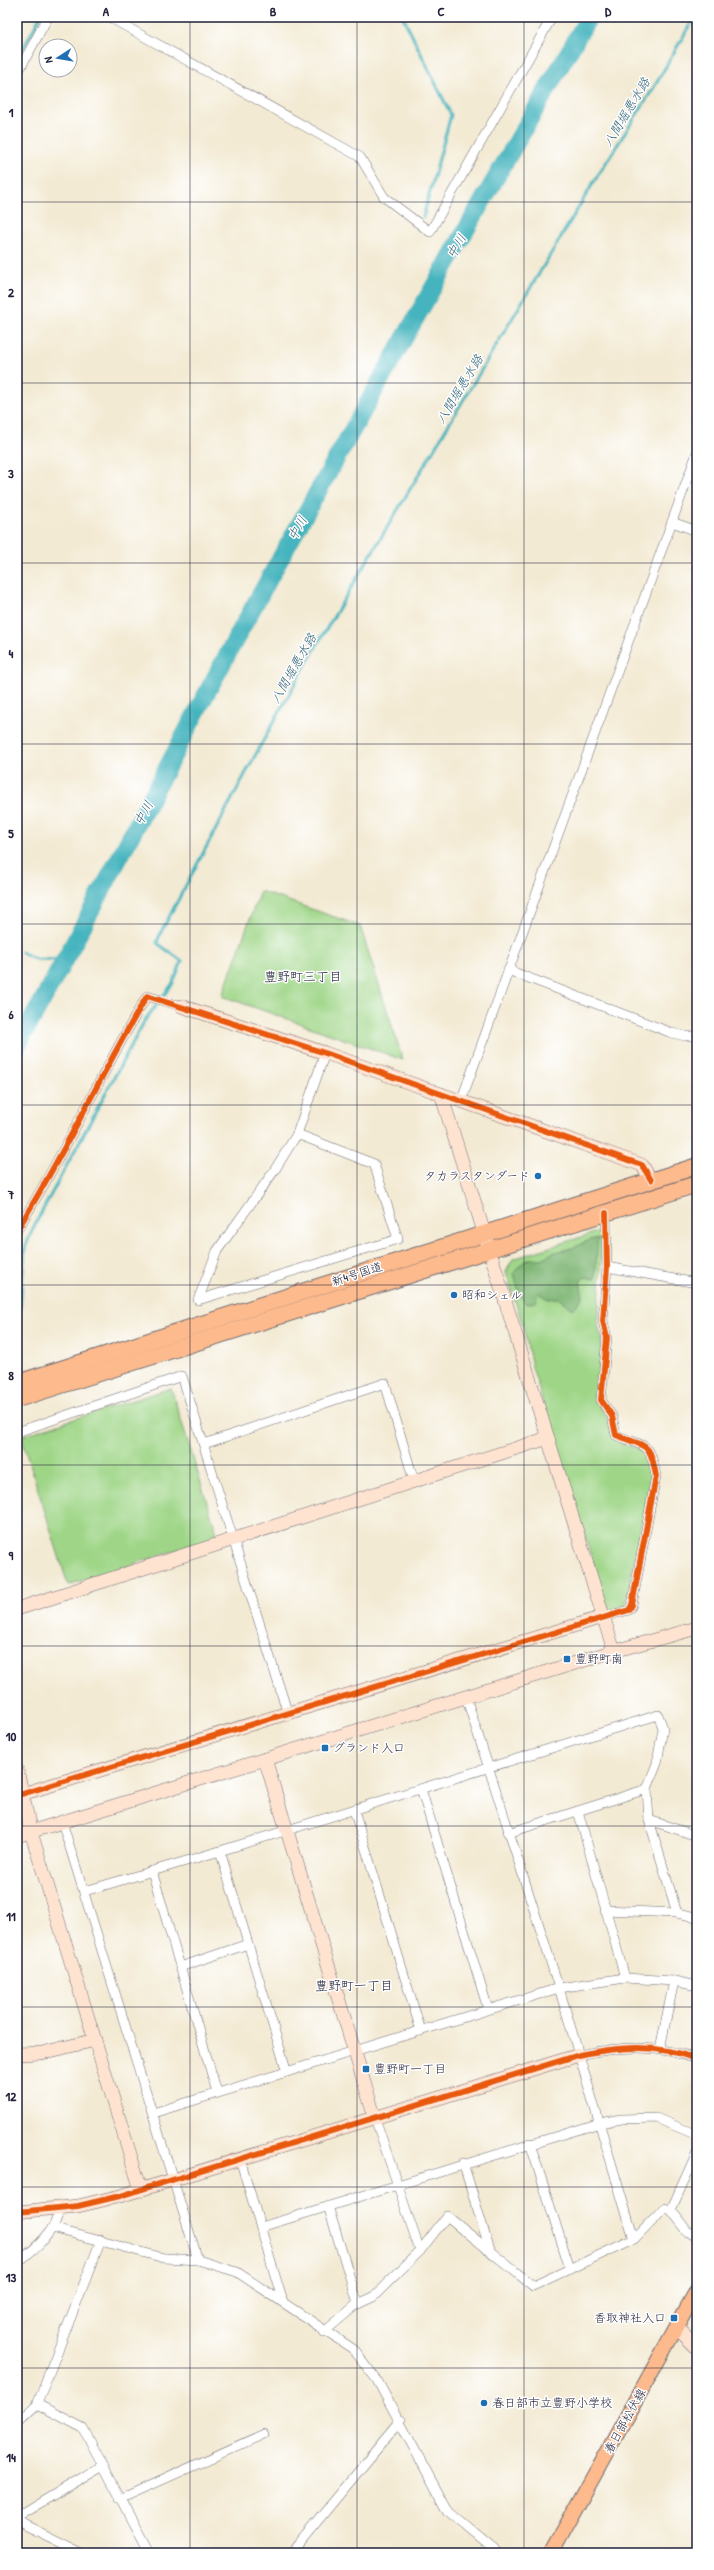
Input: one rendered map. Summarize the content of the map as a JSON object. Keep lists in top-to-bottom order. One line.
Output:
{"streets":{"highway":["新4号国道"],"main road":["春日部松伏線"]},"districts":["豊野町三丁目","豊野町一丁目"],"water":["八間堀悪水路","中川"],"places":{"other":["タカラスタンダード","昭和シェル","春日部市立豊野小学校"],"transit":["豊野町南","グランド入口","豊野町一丁目","香取神社入口"]},"north":"left","grid":{"columns":["A","B","C","D"],"rows":["1","2","3","4","5","6","7","8","9","10","11","12","13","14"]}}
